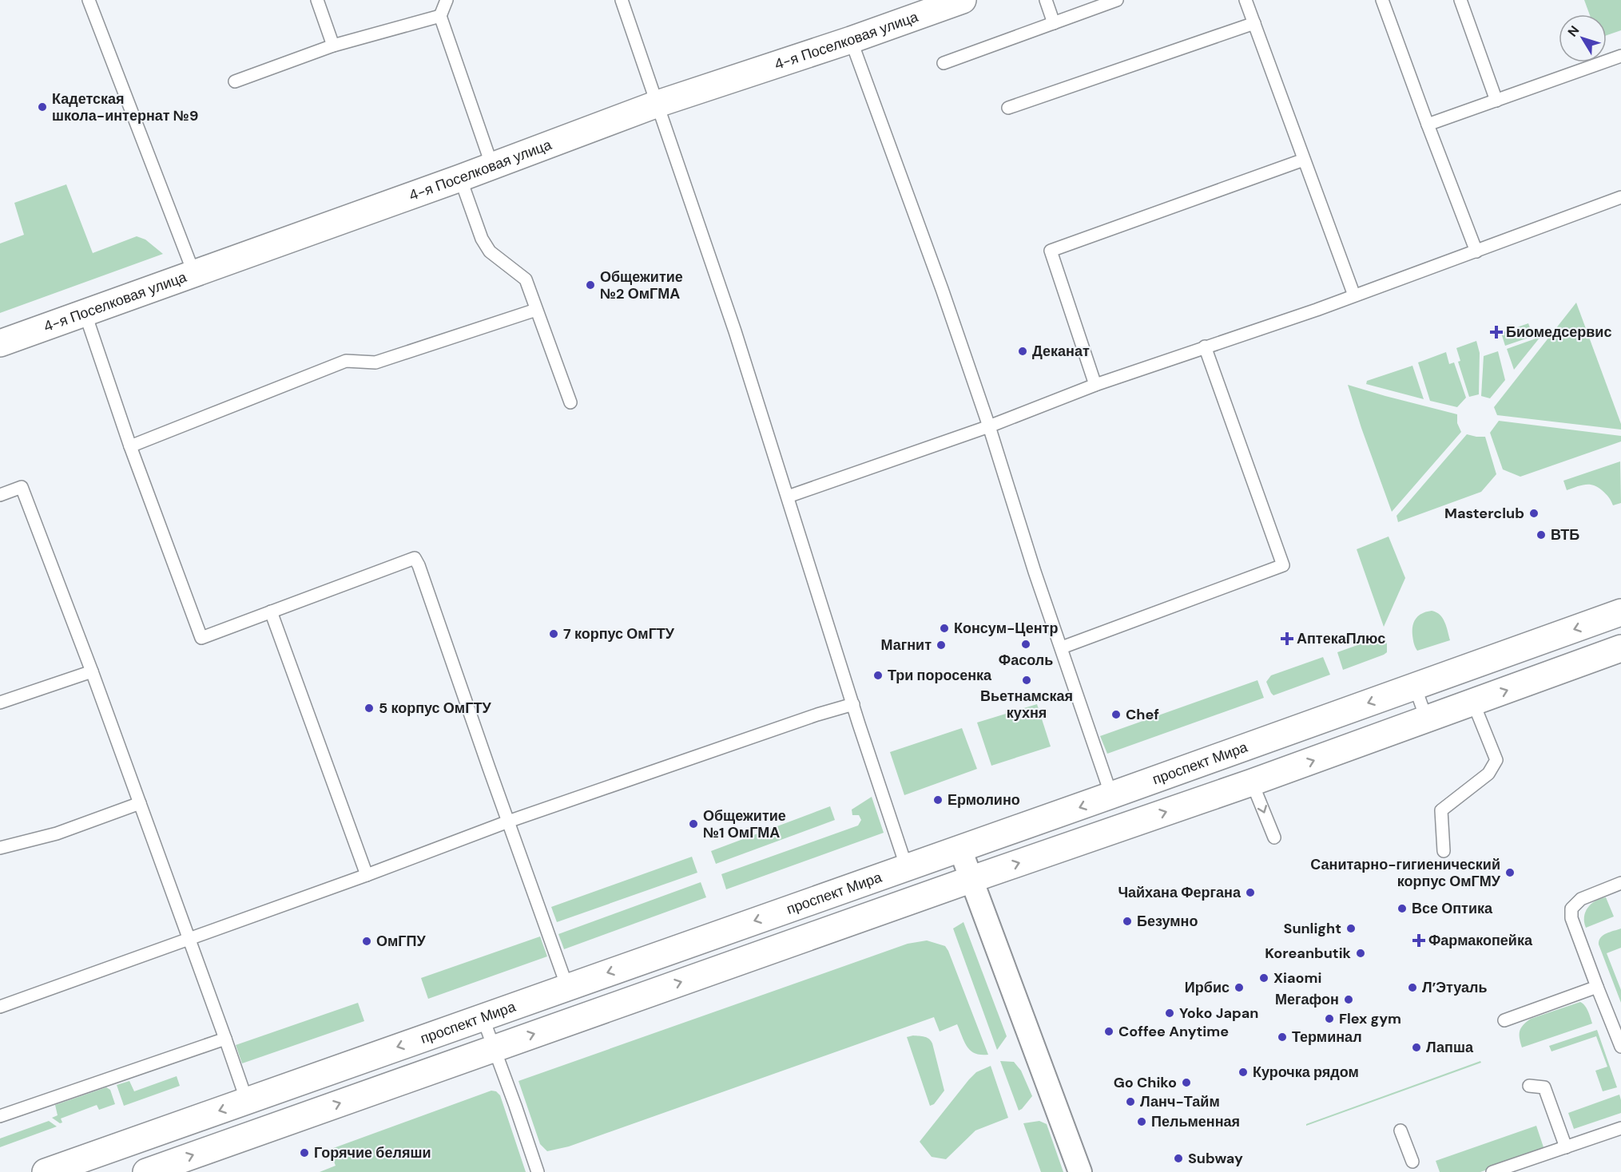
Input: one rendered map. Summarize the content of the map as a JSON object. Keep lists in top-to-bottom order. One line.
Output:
{"streets":{"main road":["4-я Поселковая улица","проспект Мира"]},"places":{"other":["Кадетская школа-интернат №9","Общежитие №2 ОмГМА","Деканат","Masterclub","ВТБ","Консум-Центр","7 корпус ОмГТУ","Фасоль","Магнит","Три поросенка","Вьетнамская кухня","5 корпус ОмГТУ","Chef","Ермолино","Общежитие №1 ОмГМА","Санитарно-гигиенический корпус ОмГМУ","Чайхана Фергана","Все Оптика","Безумно","Sunlight","ОмГПУ","Koreanbutik","Xiaomi","Ирбис","Л’Этуаль","Мегафон","Yoko Japan","Flex gym","Coffee Anytime","Терминал","Лапша","Курочка рядом","Go Chiko","Ланч-Тайм","Пельменная","Горячие беляши","Subway"],"health":["Биомедсервис","АптекаПлюс","Фармакопейка"]},"north":"top left"}
